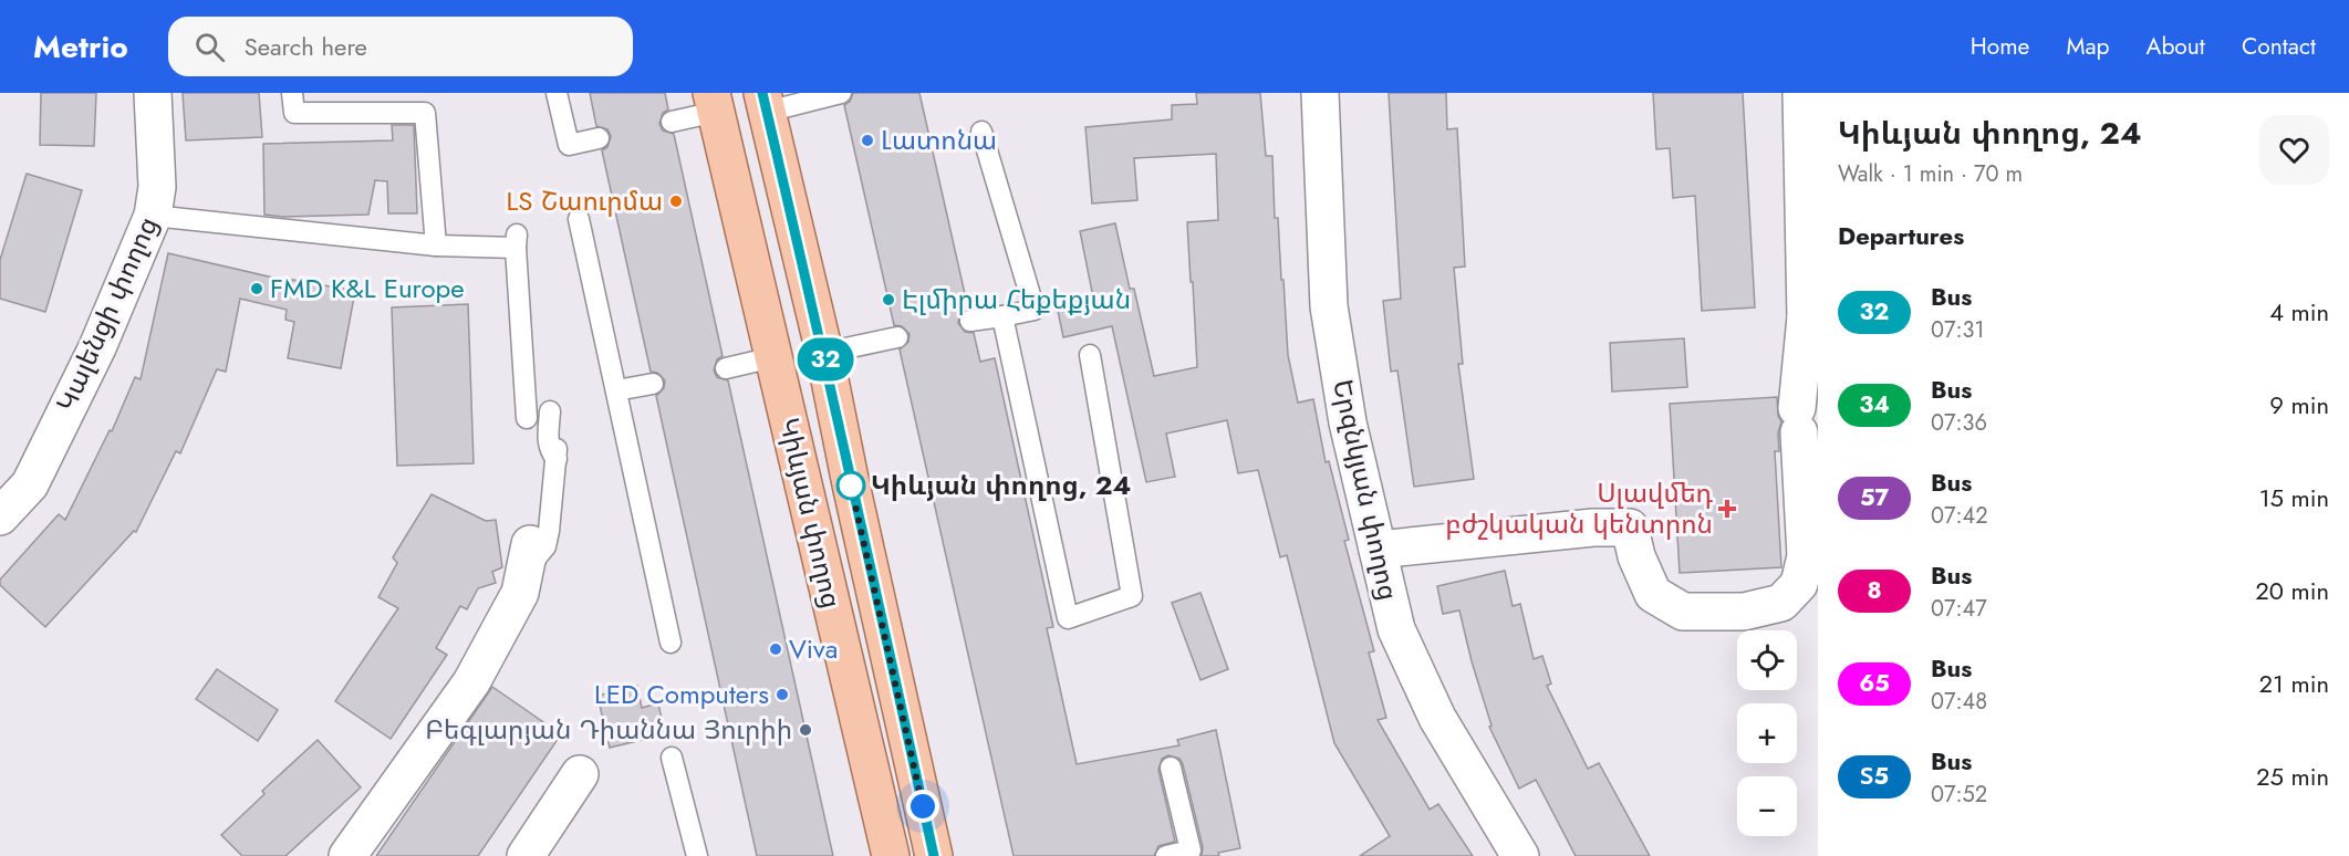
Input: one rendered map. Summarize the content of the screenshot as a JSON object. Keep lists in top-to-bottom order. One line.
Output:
{"streets":{"main road":["Կիևյան փողոց"],"street":["Կալենցի փողոց","Երզնկյան փողոց"]},"places":{"other":["Լատոնա","LS Շաուրմա","FMD K&L Europe","Էլմիրա Հեքեքյան","Կիևյան փողոց, 24","Viva","LED Computers","Բեգլարյան Դիաննա Յուրիի"],"health":["Սլավմեդ բժշկական կենտրոն"]},"lines":["bus line 32"],"page":{"header":"Metrio","search":"Search here","nav":["Home","Map","About","Contact"],"on_map":"32","heading":[["Կիևյան փողոց, 24","Walk · 1 min · 70 m"],"Departures"],"list":[{"mark":"32","name":"Bus","note":"07:31","value":"4 min"},{"mark":"34","name":"Bus","note":"07:36","value":"9 min"},{"mark":"57","name":"Bus","note":"07:42","value":"15 min"},{"mark":"8","name":"Bus","note":"07:47","value":"20 min"},{"mark":"65","name":"Bus","note":"07:48","value":"21 min"},{"mark":"Տ5","name":"Bus","note":"07:52","value":"25 min"}],"map_buttons":["+","−"]}}
